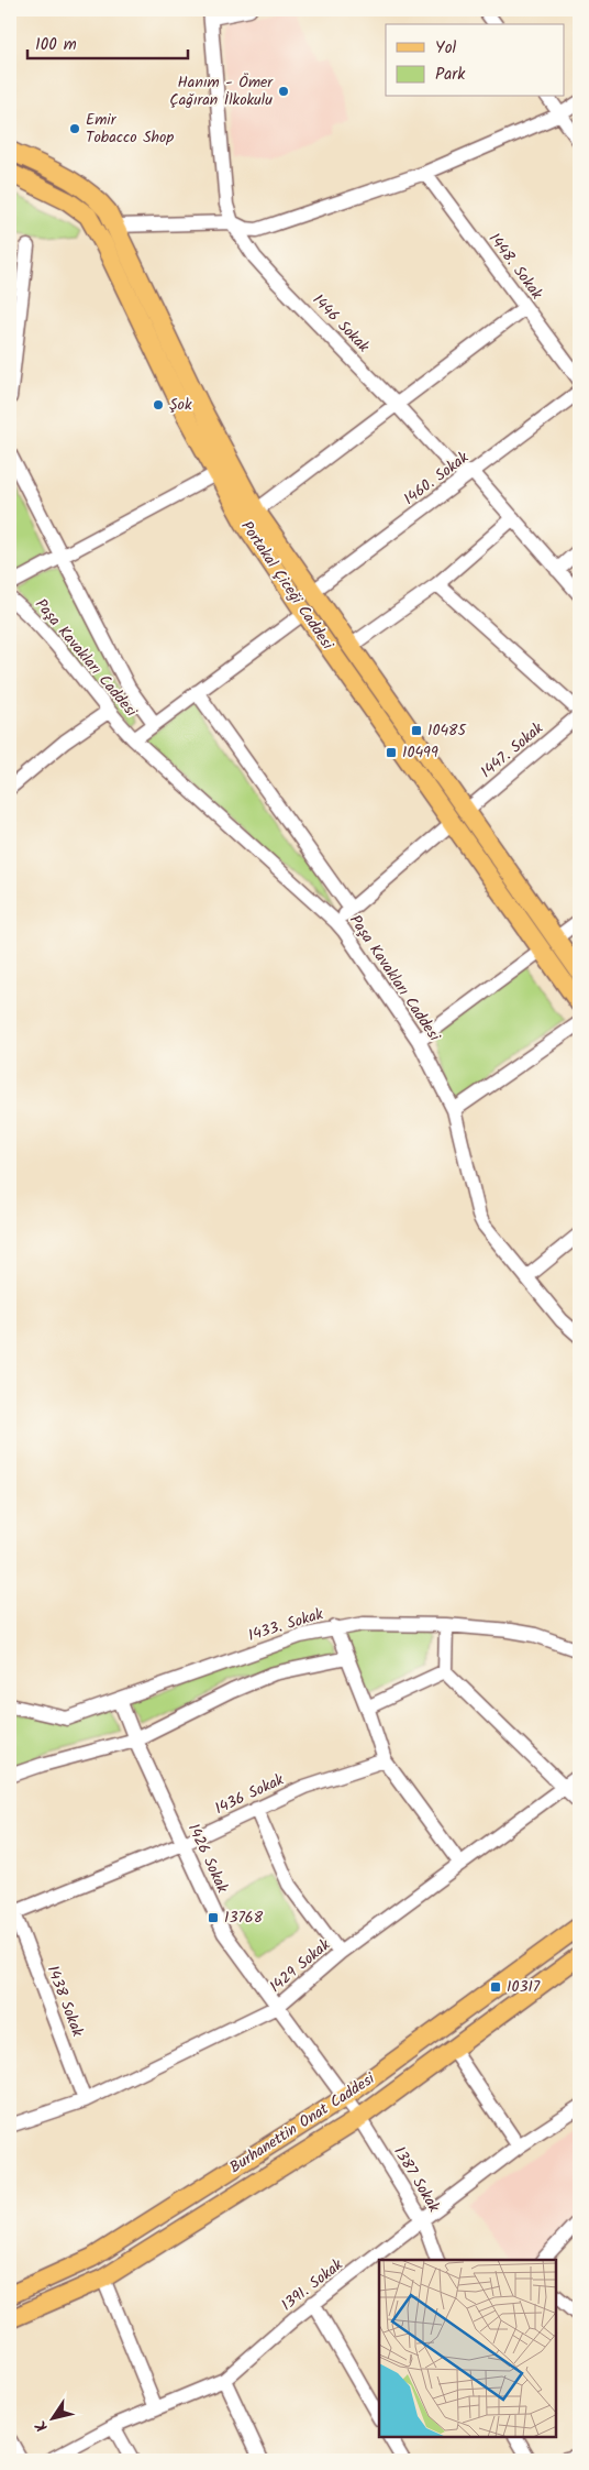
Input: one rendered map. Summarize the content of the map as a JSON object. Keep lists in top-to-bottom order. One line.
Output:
{"streets":{"main road":["Portakal Çiceği Caddesi","Burhanettin Onat Caddesi"],"street":["1448. Sokak","1446 Sokak","1460. Sokak","Paşa Kavakları Caddesi","1447. Sokak","1433. Sokak","1436 Sokak","1426 Sokak","1429 Sokak","1438 Sokak","1387 Sokak","1391. Sokak"]},"crossings":[["1446 Sokak","1460. Sokak"],["1460. Sokak","Portakal Çiceği Caddesi"],["Portakal Çiceği Caddesi","1447. Sokak"],["1433. Sokak","1426 Sokak"],["1436 Sokak","1426 Sokak"],["1436 Sokak","1438 Sokak"],["1426 Sokak","1429 Sokak"],["1426 Sokak","Burhanettin Onat Caddesi"],["1426 Sokak","1387 Sokak"],["1429 Sokak","1438 Sokak"],["Burhanettin Onat Caddesi","1387 Sokak"],["1387 Sokak","1391. Sokak"]],"places":{"other":["Hanım - Ömer Çağıran İlkokulu","Emir Tobacco Shop","Şok"],"transit":["10485","10499","13768","10317"]},"legend":["Yol","Park"],"scale_bar":"100 m","north":"bottom left"}
